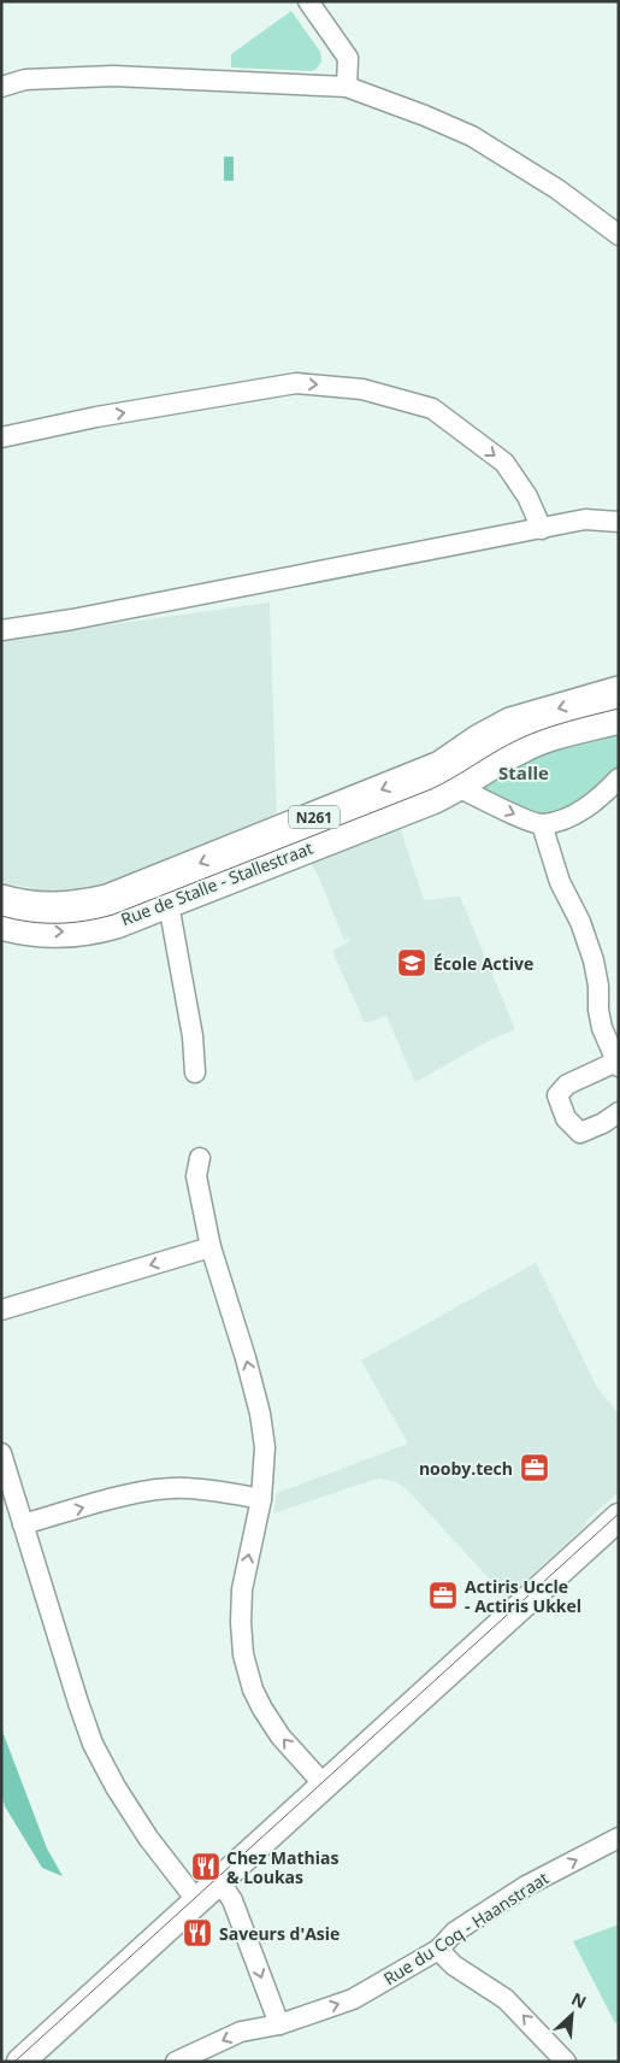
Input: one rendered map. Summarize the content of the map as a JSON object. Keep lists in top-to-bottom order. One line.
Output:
{"streets":{"main road":["N261","Rue de Stalle - Stallestraat"],"street":["Rue du Coq - Haanstraat"]},"districts":["Stalle"],"places":{"school or university":["École Active"],"office":["nooby.tech","Actiris Uccle - Actiris Ukkel"],"restaurant":["Chez Mathias & Loukas","Saveurs d'Asie"]},"north":"top right"}
